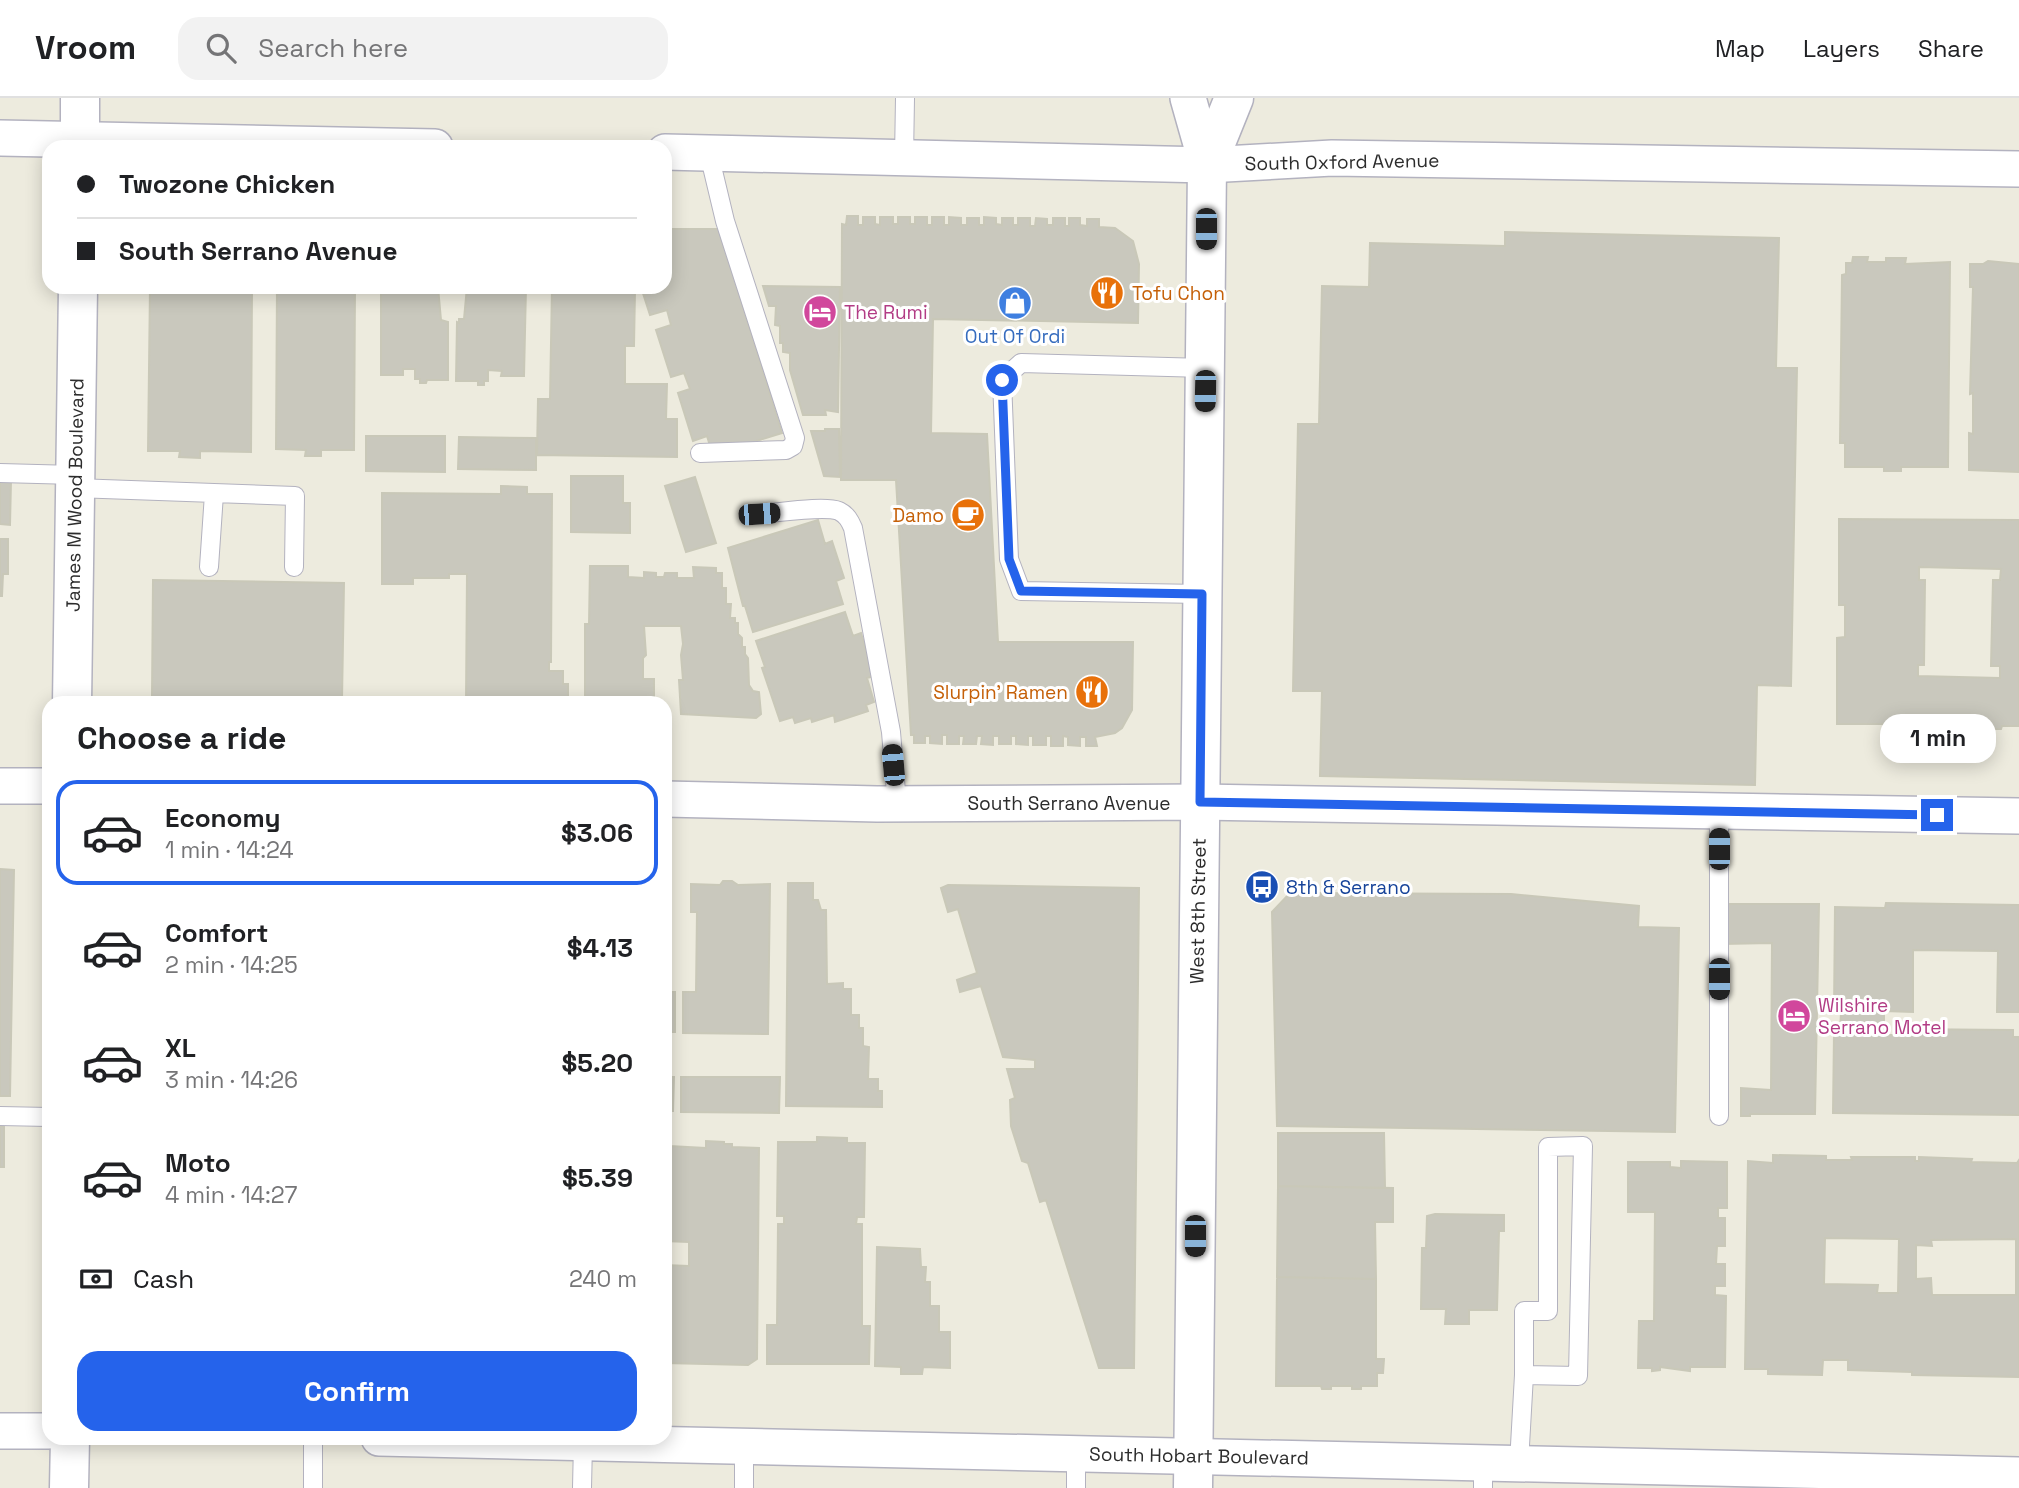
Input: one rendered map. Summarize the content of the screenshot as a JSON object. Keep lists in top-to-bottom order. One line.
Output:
{"streets":{"main road":["James M Wood Boulevard","West 8th Street"],"street":["South Oxford Avenue","South Serrano Avenue","South Hobart Boulevard"]},"crossings":[["South Oxford Avenue","West 8th Street"],["South Serrano Avenue","West 8th Street"],["West 8th Street","South Hobart Boulevard"]],"places":{"restaurant":["Tofu Chon","Slurpin' Ramen"],"shop":["Out Of Ordi"],"hotel":["The Rumi","Wilshire Serrano Motel"],"cafe":["Damo"],"bus stop":["8th & Serrano"]},"page":{"header":"Vroom","search":"Search here","nav":["Map","Layers","Share"],"banner":["Twozone Chicken","South Serrano Avenue"],"heading":"Choose a ride","bubble":"1 min","list":[{"name":"Economy","note":"1 min · 14:24","value":"$3.06"},{"name":"Comfort","note":"2 min · 14:25","value":"$4.13"},{"name":"XL","note":"3 min · 14:26","value":"$5.20"},{"name":"Moto","note":"4 min · 14:27","value":"$5.39"}],"pay":["Cash","240 m"],"buttons":"Confirm"}}
